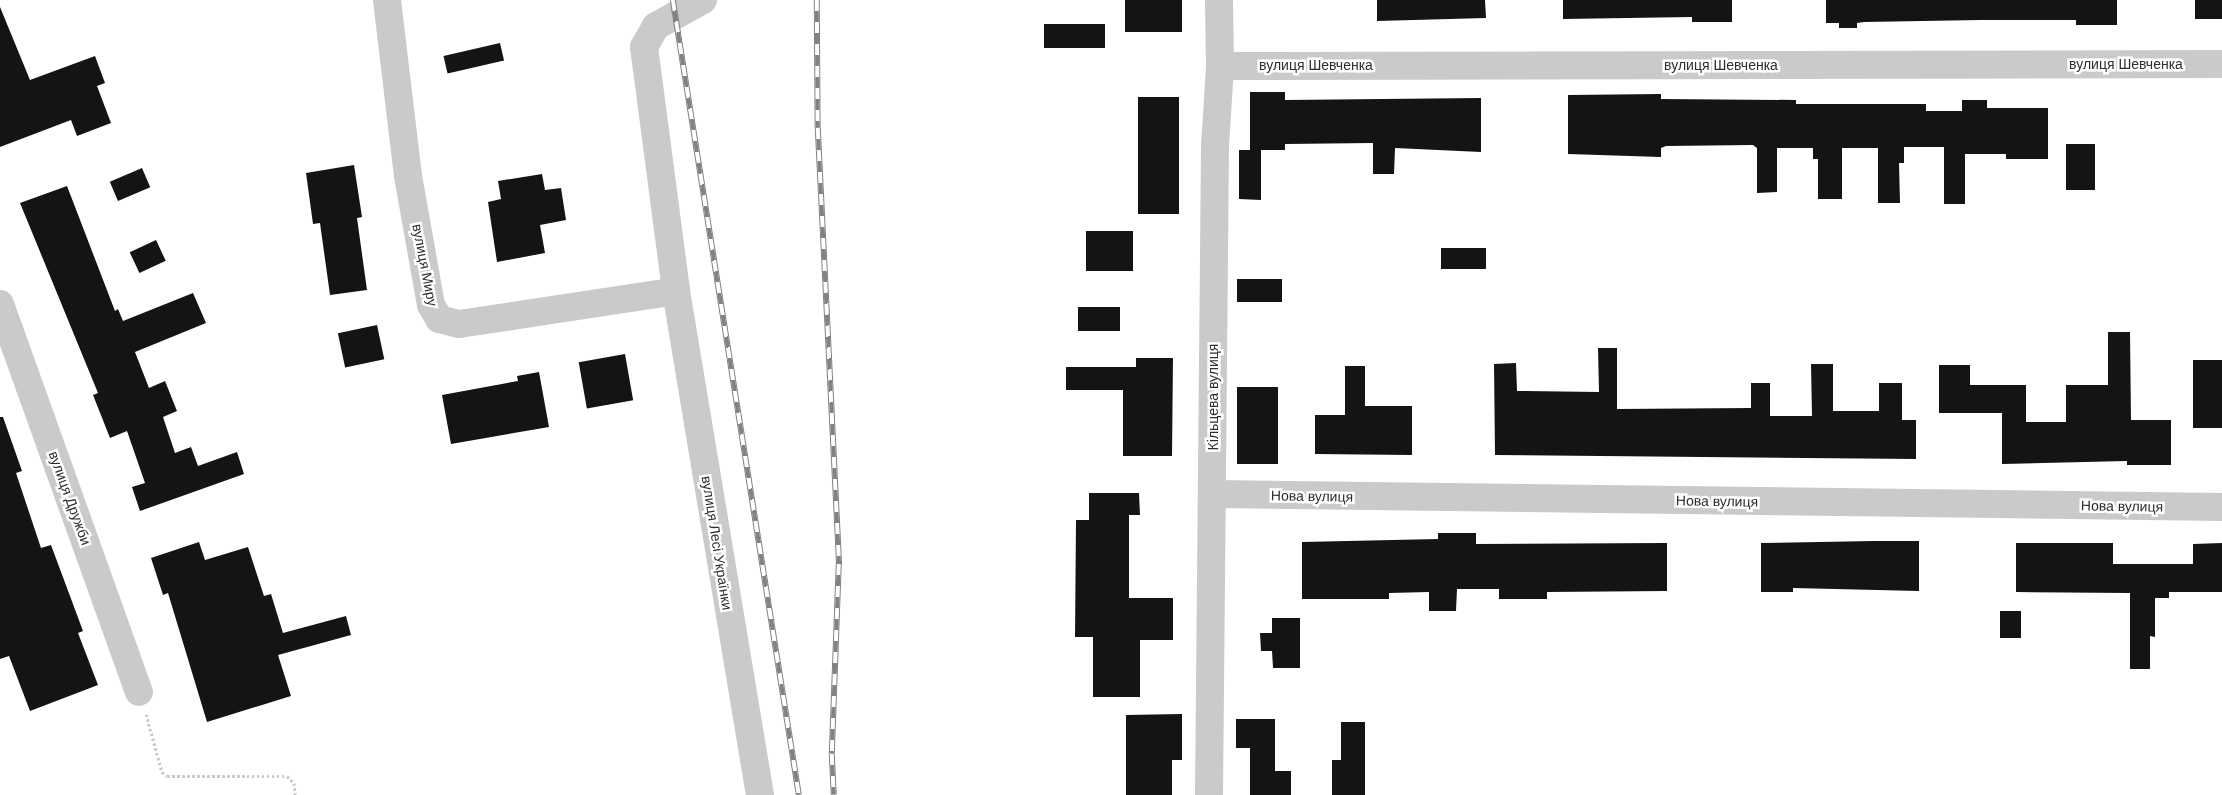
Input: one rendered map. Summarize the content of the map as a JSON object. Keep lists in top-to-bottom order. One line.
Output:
{"streets":{"street":["вулиця Шевченка","вулиця Миру","Кільцева вулиця","Нова вулиця","вулиця Дружби","вулиця Лесі Українки"]},"crossings":[["вулиця Шевченка","Кільцева вулиця"],["вулиця Миру","вулиця Лесі Українки"],["Кільцева вулиця","Нова вулиця"]]}
